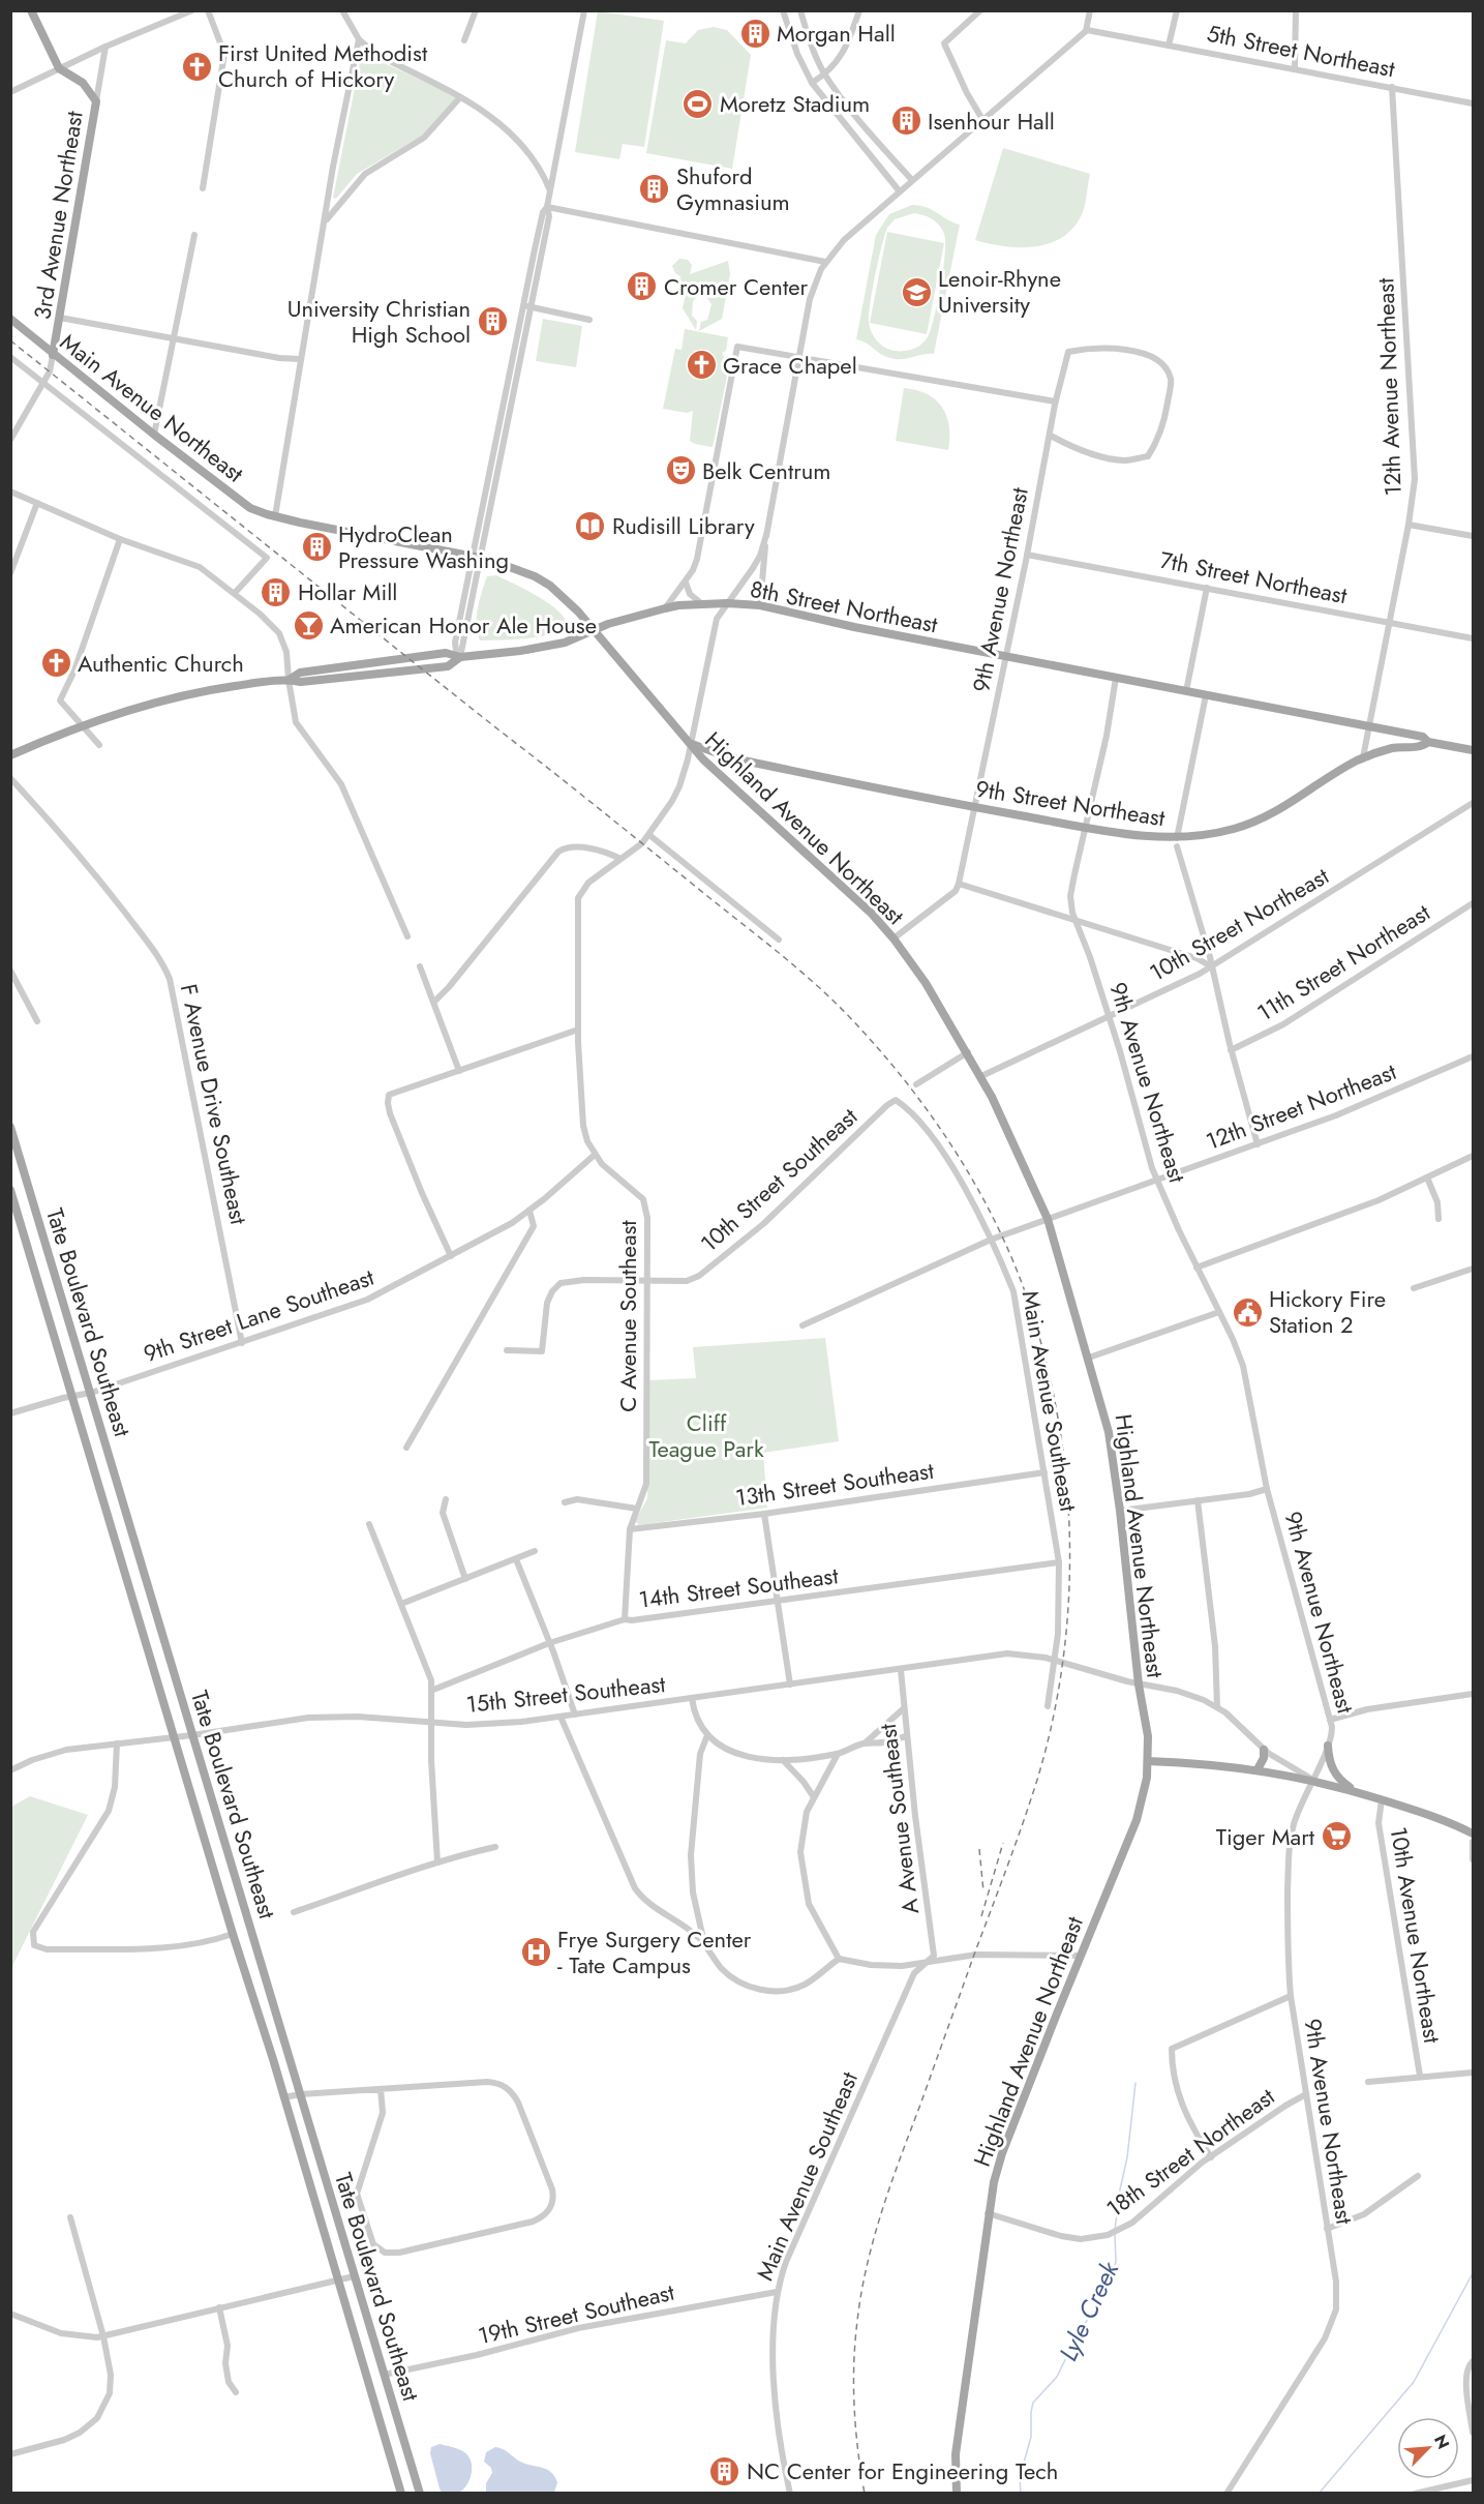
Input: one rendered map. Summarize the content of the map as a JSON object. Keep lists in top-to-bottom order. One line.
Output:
{"streets":{"main road":["3rd Avenue Northeast","Main Avenue Northeast","8th Street Northeast","9th Street Northeast","Highland Avenue Northeast","Tate Boulevard Southeast"],"street":["5th Street Northeast","12th Avenue Northeast","7th Street Northeast","9th Avenue Northeast","10th Street Northeast","11th Street Northeast","F Avenue Drive Southeast","12th Street Northeast","10th Street Southeast","9th Street Lane Southeast","C Avenue Southeast","Main Avenue Southeast","13th Street Southeast","14th Street Southeast","15th Street Southeast","A Avenue Southeast","10th Avenue Northeast","18th Street Northeast","19th Street Southeast"]},"crossings":[["5th Street Northeast","12th Avenue Northeast"],["3rd Avenue Northeast","Main Avenue Northeast"],["12th Avenue Northeast","7th Street Northeast"],["12th Avenue Northeast","8th Street Northeast"],["12th Avenue Northeast","9th Street Northeast"],["7th Street Northeast","9th Avenue Northeast"],["9th Avenue Northeast","8th Street Northeast"],["9th Avenue Northeast","9th Street Northeast"],["9th Avenue Northeast","10th Street Northeast"],["9th Avenue Northeast","12th Street Northeast"],["9th Avenue Northeast","15th Street Southeast"],["9th Avenue Northeast","18th Street Northeast"],["8th Street Northeast","9th Street Northeast"],["8th Street Northeast","Highland Avenue Northeast"],["8th Street Northeast","C Avenue Southeast"],["9th Street Northeast","Highland Avenue Northeast"],["9th Street Northeast","C Avenue Southeast"],["Highland Avenue Northeast","10th Street Northeast"],["Highland Avenue Northeast","12th Street Northeast"],["Highland Avenue Northeast","C Avenue Southeast"],["Highland Avenue Northeast","15th Street Southeast"],["Highland Avenue Northeast","18th Street Northeast"],["F Avenue Drive Southeast","9th Street Lane Southeast"],["12th Street Northeast","Main Avenue Southeast"],["10th Street Southeast","C Avenue Southeast"],["10th Street Southeast","Main Avenue Southeast"],["9th Street Lane Southeast","C Avenue Southeast"],["9th Street Lane Southeast","Tate Boulevard Southeast"],["C Avenue Southeast","13th Street Southeast"],["C Avenue Southeast","14th Street Southeast"],["Tate Boulevard Southeast","15th Street Southeast"],["Tate Boulevard Southeast","19th Street Southeast"],["Main Avenue Southeast","13th Street Southeast"],["Main Avenue Southeast","14th Street Southeast"],["Main Avenue Southeast","15th Street Southeast"],["Main Avenue Southeast","A Avenue Southeast"],["Main Avenue Southeast","19th Street Southeast"],["15th Street Southeast","A Avenue Southeast"]],"water":["Lyle Creek"],"parks":["Cliff Teague Park"],"places":{"building":["Morgan Hall","Isenhour Hall","Shuford Gymnasium","Cromer Center","University Christian High School","HydroClean Pressure Washing","Hollar Mill","NC Center for Engineering Tech"],"church":["First United Methodist Church of Hickory","Grace Chapel","Authentic Church"],"sports":["Moretz Stadium"],"school or university":["Lenoir-Rhyne University"],"theatre":["Belk Centrum"],"library":["Rudisill Library"],"bar":["American Honor Ale House"],"public building":["Hickory Fire Station 2"],"supermarket":["Tiger Mart"],"hospital":["Frye Surgery Center - Tate Campus"]},"north":"top right"}
